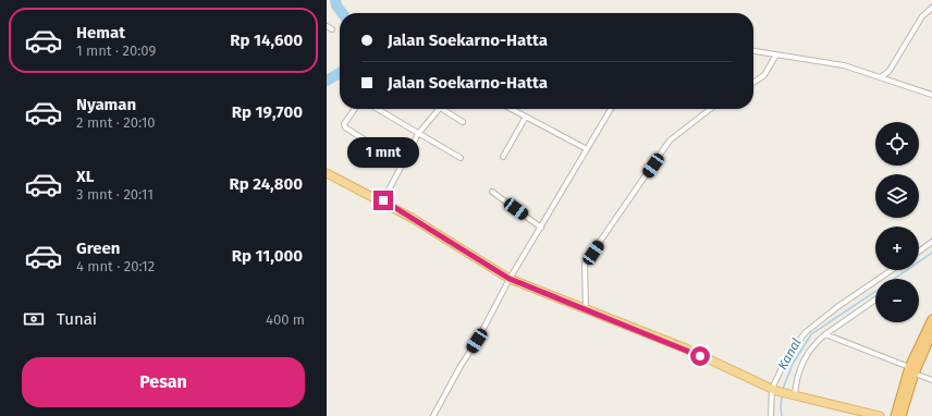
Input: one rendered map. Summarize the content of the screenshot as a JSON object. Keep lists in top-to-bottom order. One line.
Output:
{"water":["Kanal"],"page":{"list":[{"name":"Hemat","note":"1 mnt · 20:09","value":"Rp 14,600"},{"name":"Nyaman","note":"2 mnt · 20:10","value":"Rp 19,700"},{"name":"XL","note":"3 mnt · 20:11","value":"Rp 24,800"},{"name":"Green","note":"4 mnt · 20:12","value":"Rp 11,000"}],"banner":["Jalan Soekarno-Hatta","Jalan Soekarno-Hatta"],"map_buttons":["+","−"],"bubble":"1 mnt","pay":["Tunai","400 m"],"buttons":"Pesan"}}
